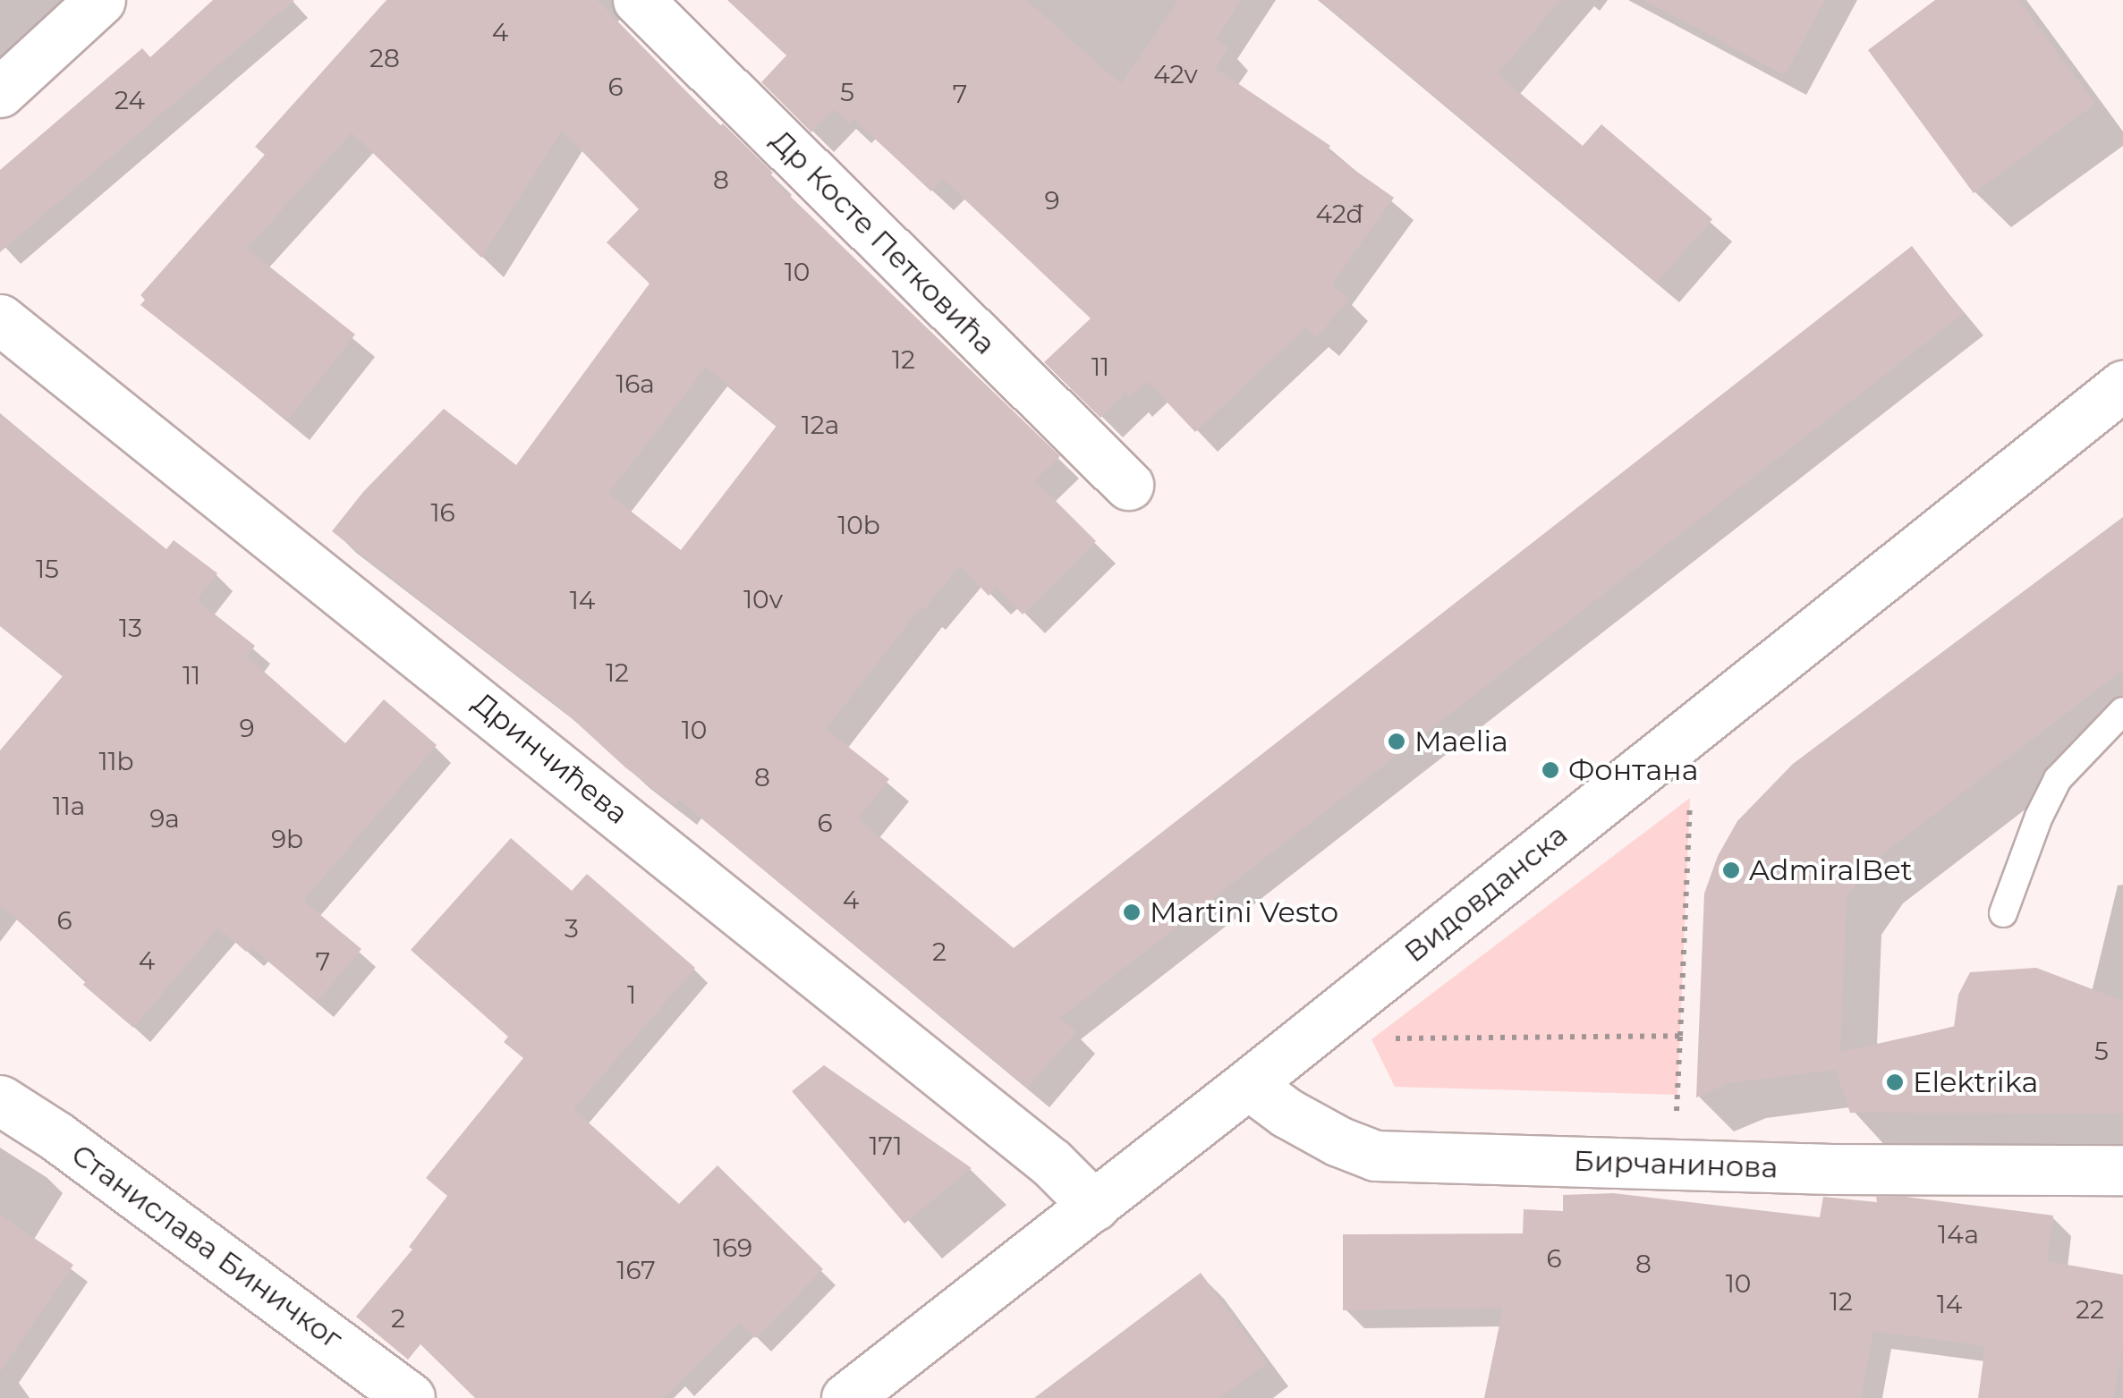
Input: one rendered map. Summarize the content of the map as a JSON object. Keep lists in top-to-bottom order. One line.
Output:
{"streets":{"street":["Др Косте Петковића","Дринчићева","Видовданска","Бирчанинова","Станислава Биничког"]},"crossings":[["Дринчићева","Видовданска"],["Видовданска","Бирчанинова"]],"places":["Maelia","Фонтана","AdmiralBet","Martini Vesto","Elektrika"],"house_numbers":["4","28","42v","6","5","7","24","8","9","42đ","10","12","11","16a","12a","16","10b","15","10v","14","13","12","11","9","10","11b","8","11a","9a","6","9b","4","6","3","2","4","7","1","5","171","14a","169","6","8","167","10","12","14","22","2"]}
